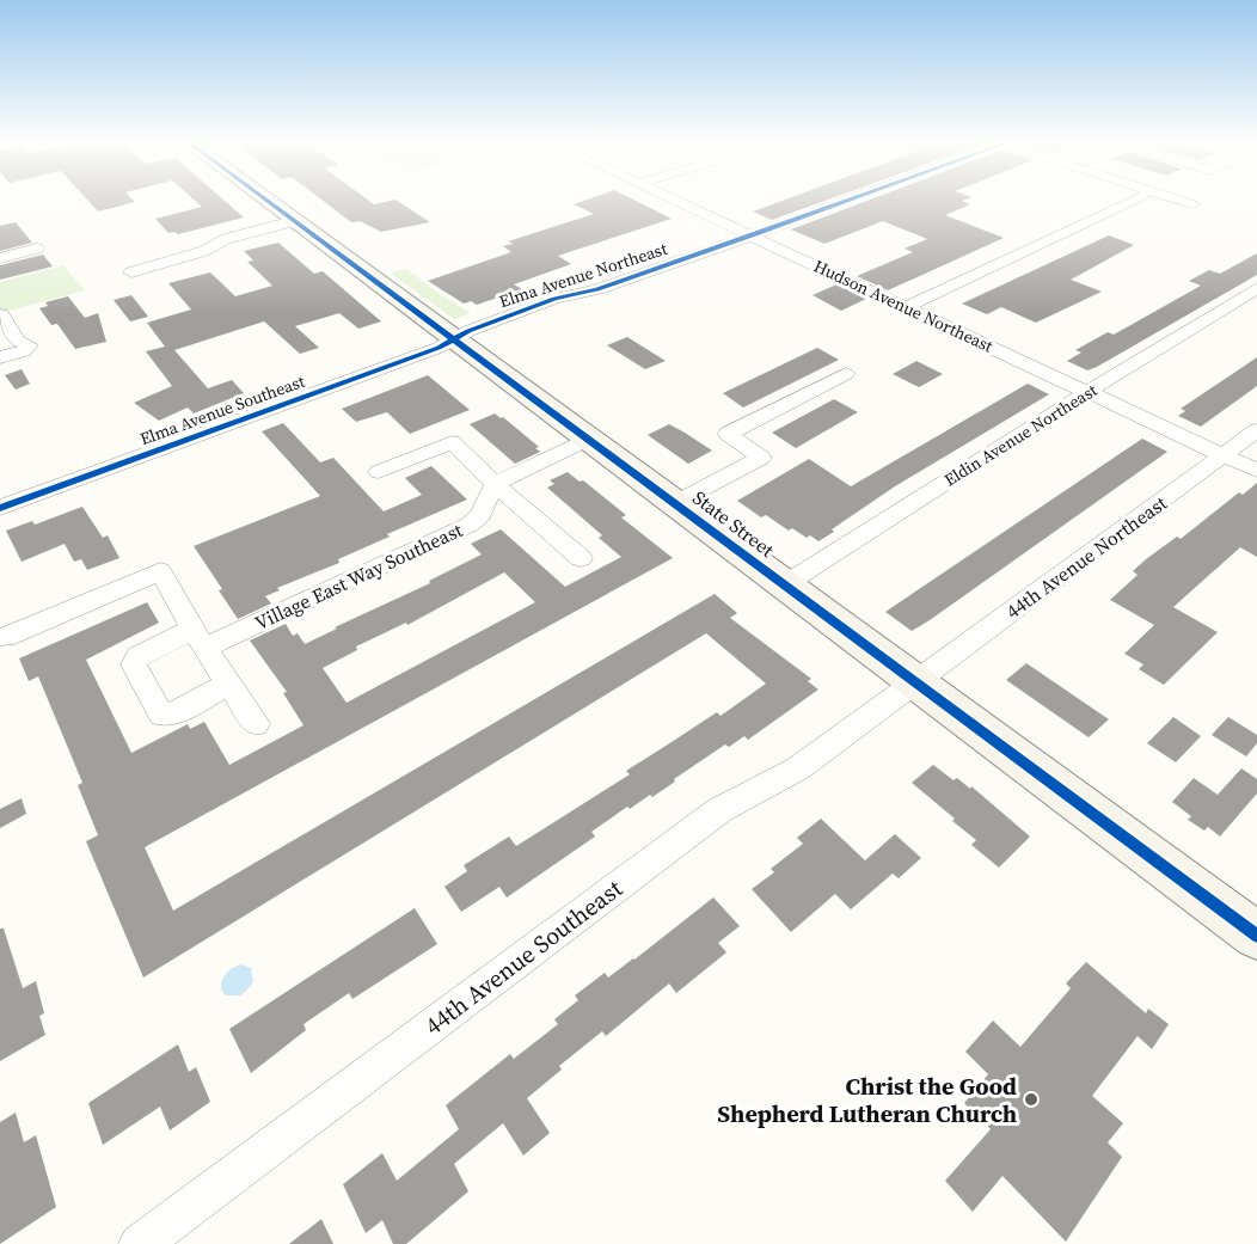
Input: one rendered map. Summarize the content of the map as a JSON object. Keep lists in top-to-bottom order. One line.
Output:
{"streets":{"main road":["State Street"],"street":["Elma Avenue Northeast","Hudson Avenue Northeast","Elma Avenue Southeast","Eldin Avenue Northeast","44th Avenue Northeast","Village East Way Southeast","44th Avenue Southeast"]},"crossings":[["Elma Avenue Northeast","Hudson Avenue Northeast"],["Elma Avenue Northeast","Elma Avenue Southeast"],["Elma Avenue Northeast","State Street"],["Hudson Avenue Northeast","Eldin Avenue Northeast"],["Hudson Avenue Northeast","44th Avenue Northeast"],["Elma Avenue Southeast","State Street"],["Eldin Avenue Northeast","State Street"],["State Street","44th Avenue Northeast"],["State Street","44th Avenue Southeast"],["44th Avenue Northeast","44th Avenue Southeast"]],"places":["Christ the Good Shepherd Lutheran Church"]}
